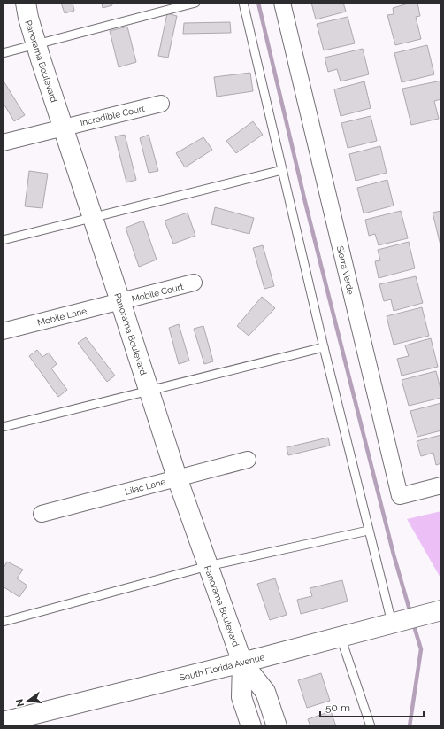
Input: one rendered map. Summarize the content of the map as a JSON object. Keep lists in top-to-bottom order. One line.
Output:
{"streets":{"street":["Panorama Boulevard","Incredible Court","Sierra Verde","Mobile Court","Mobile Lane","Lilac Lane","South Florida Avenue"]},"crossings":[["Panorama Boulevard","Incredible Court"],["Panorama Boulevard","Mobile Court"],["Panorama Boulevard","Mobile Lane"],["Panorama Boulevard","Lilac Lane"],["Panorama Boulevard","South Florida Avenue"],["Mobile Court","Mobile Lane"]],"scale_bar":"50 m","north":"left"}
